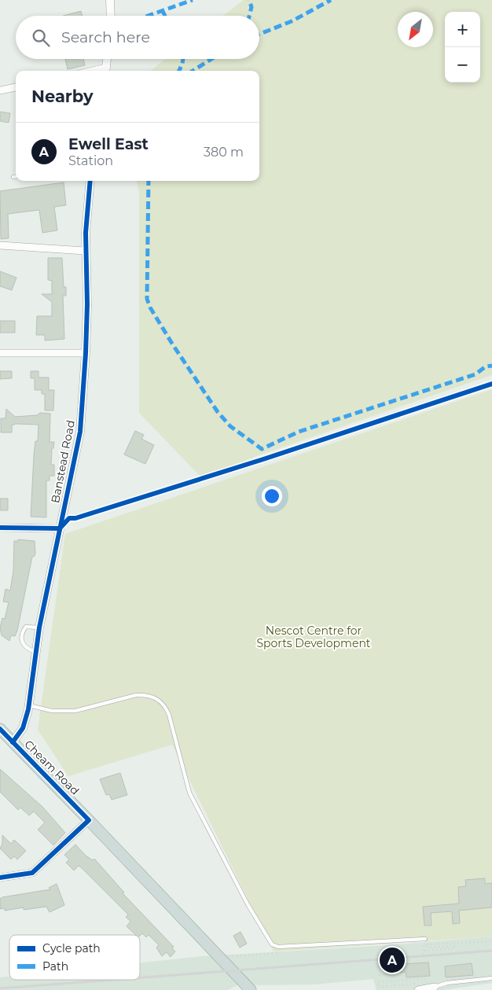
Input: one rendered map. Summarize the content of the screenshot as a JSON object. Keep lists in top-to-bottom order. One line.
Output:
{"streets":{"highway":["Cheam Road"],"street":["Banstead Road"]},"crossings":[["Banstead Road","Cheam Road"]],"parks":["Nescot Centre for Sports Development"],"legend":["Cycle path","Path"],"north":"bottom left","page":{"map_buttons":["+","−"],"search":"Search here","heading":"Nearby","list":[{"mark":"A","name":"Ewell East","note":"Station","value":"380 m"}],"pins":"A"}}
